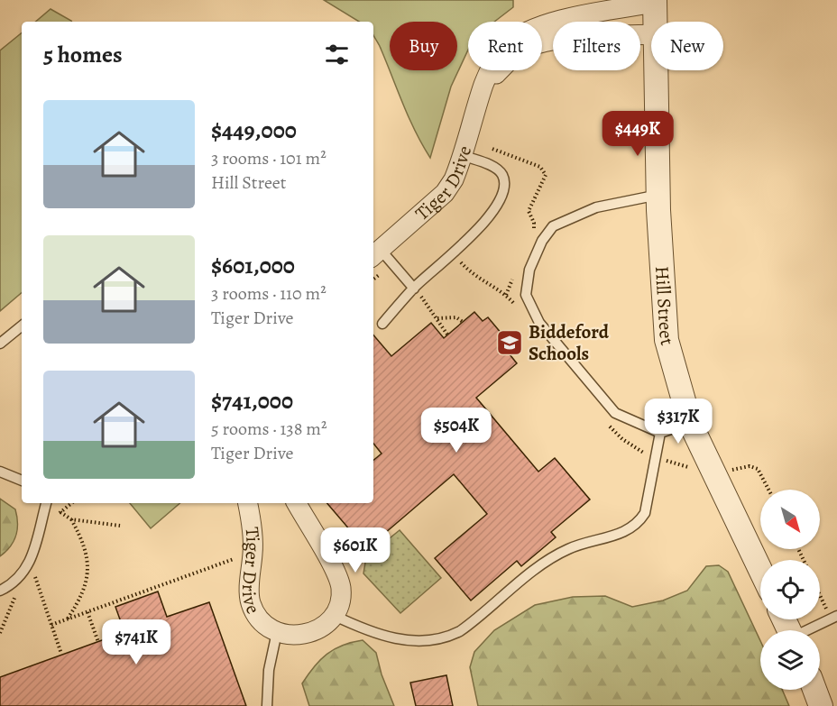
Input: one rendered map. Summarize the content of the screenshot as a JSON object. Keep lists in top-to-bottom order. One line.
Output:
{"streets":{"street":["Tiger Drive","Hill Street"]},"crossings":[["Tiger Drive","Hill Street"]],"places":{"school or university":["Biddeford Schools"]},"north":"bottom right","page":{"chip":["Buy","Rent","Filters","New"],"heading":"5 homes","list":[{"name":"$449,000","note":"3 rooms · 101 m² · Hill Street"},{"name":"$601,000","note":"3 rooms · 110 m² · Tiger Drive"},{"name":"$741,000","note":"5 rooms · 138 m² · Tiger Drive"}],"price":["$449K","$317K","$504K","$601K","$741K"]}}
